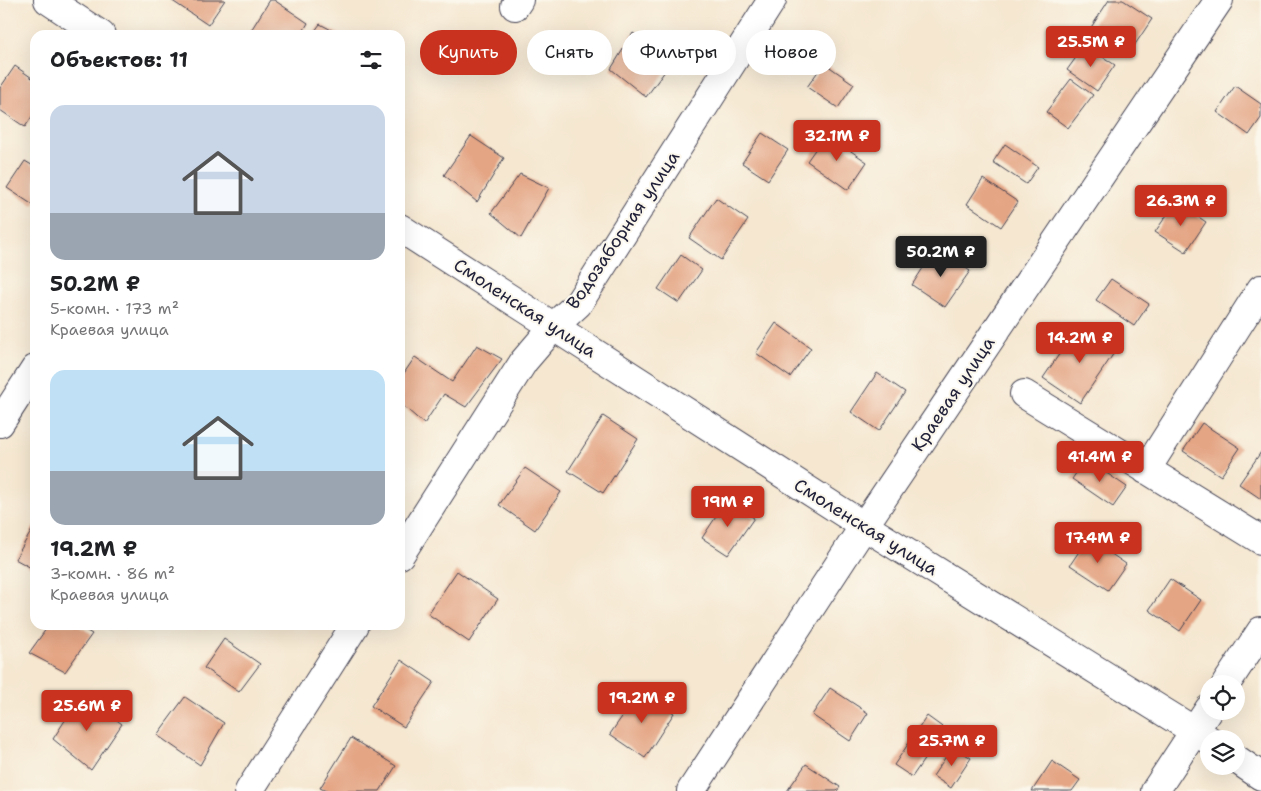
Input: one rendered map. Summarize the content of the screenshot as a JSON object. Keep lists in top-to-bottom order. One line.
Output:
{"streets":{"street":["Водозаборная улица","Смоленская улица","Краевая улица"]},"crossings":[["Водозаборная улица","Смоленская улица"],["Смоленская улица","Краевая улица"]],"page":{"price":["25.5M ₽","32.1M ₽","26.3M ₽","50.2M ₽","14.2M ₽","41.4M ₽","19M ₽","17.4M ₽","19.2M ₽","25.6M ₽","25.7M ₽"],"chip":["Купить","Снять","Фильтры","Новое"],"heading":"Объектов: 11","list":[{"name":"50.2M ₽","note":"5-комн. · 173 m² · Краевая улица"},{"name":"19.2M ₽","note":"3-комн. · 86 m² · Краевая улица"}]}}
